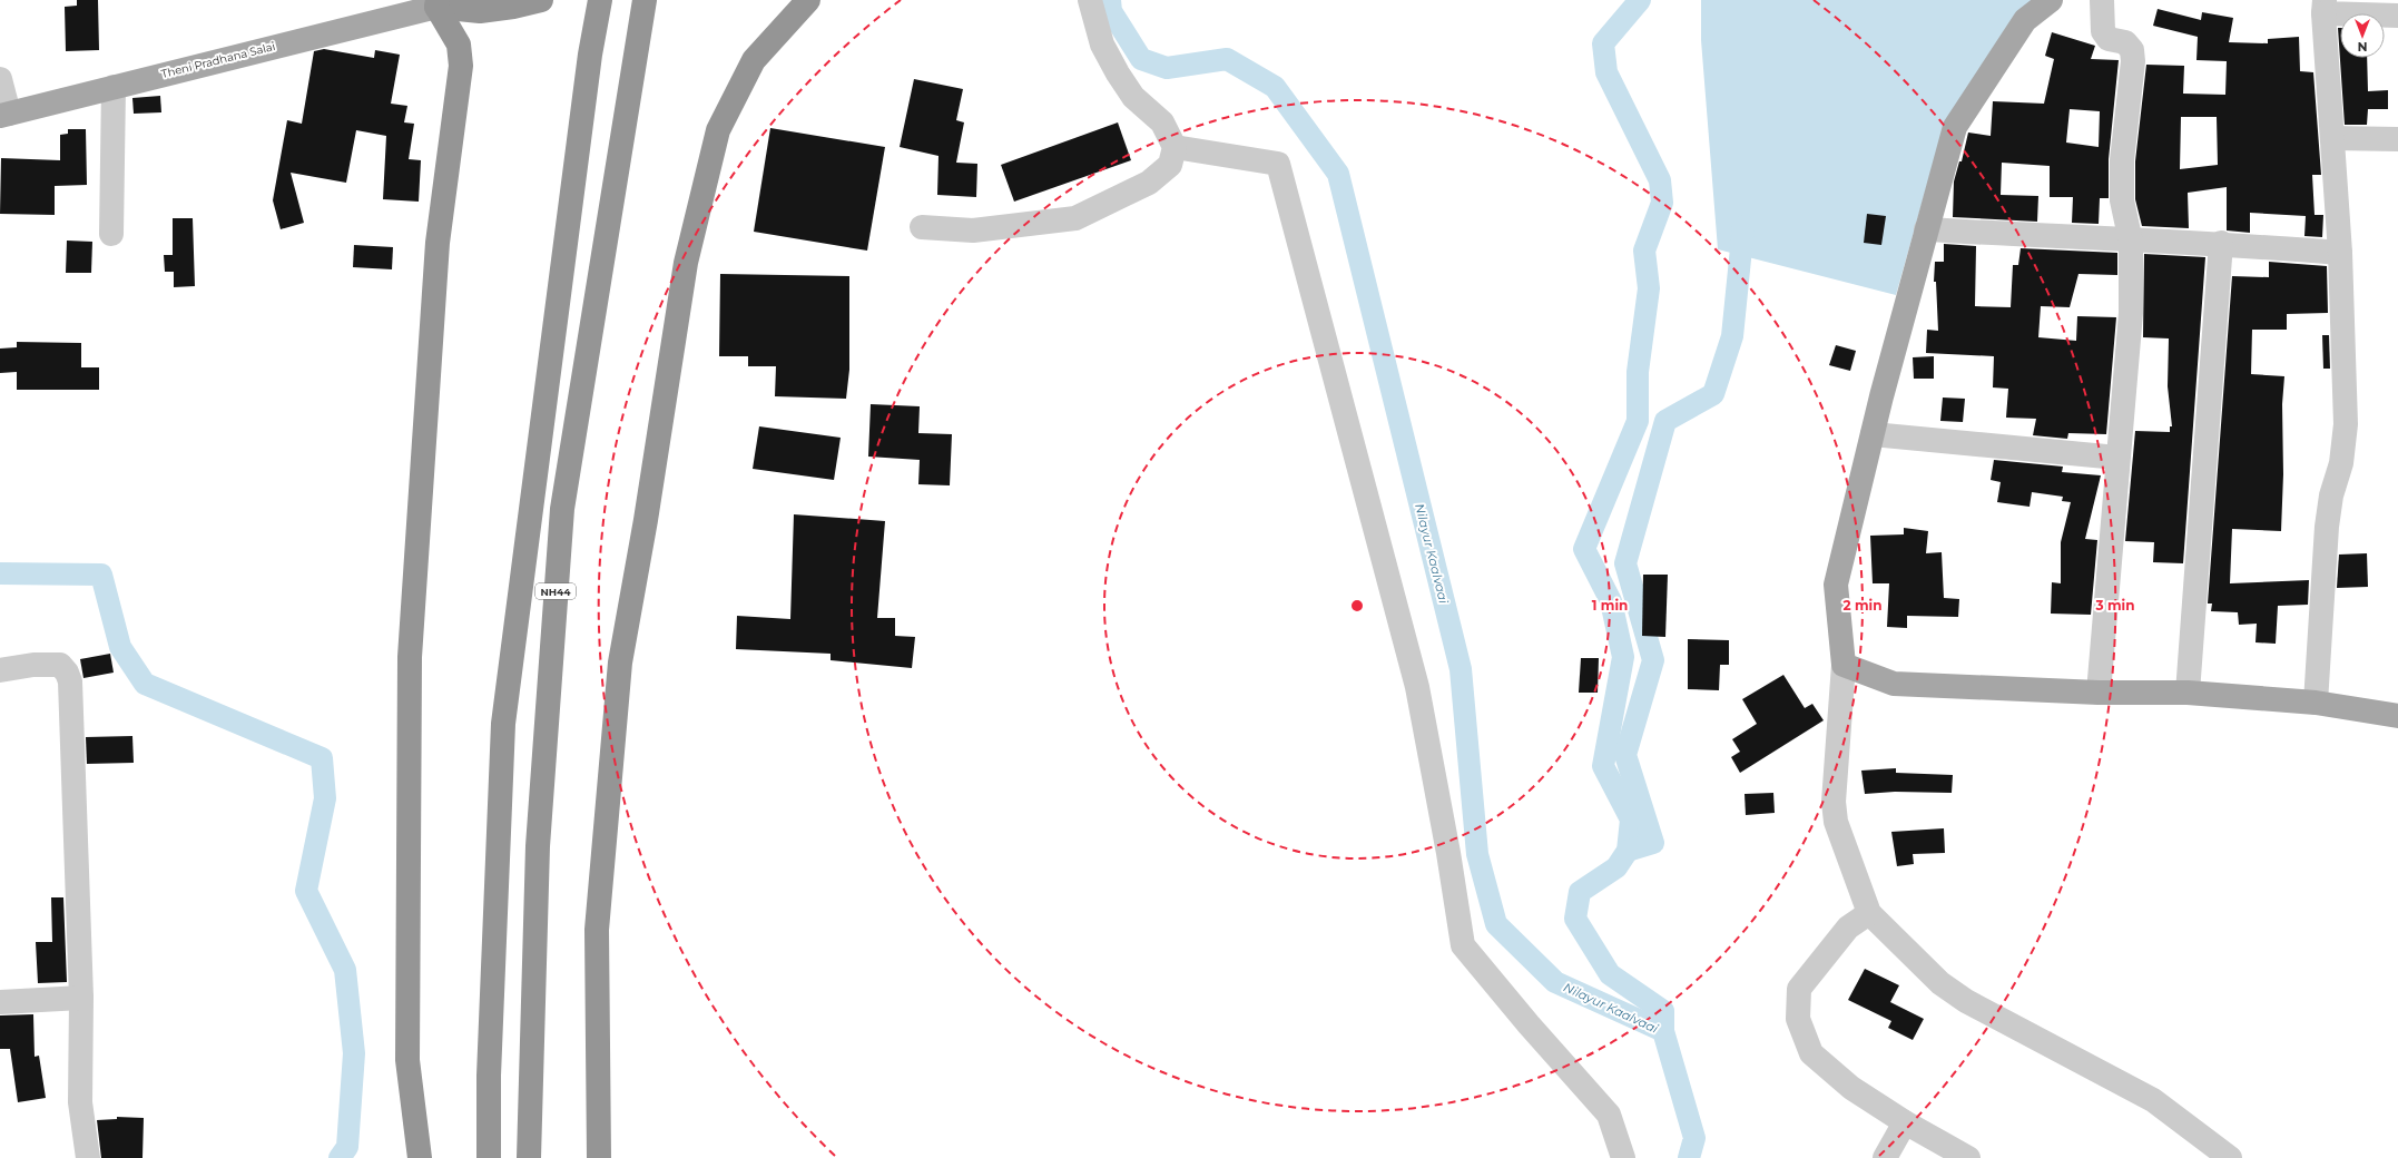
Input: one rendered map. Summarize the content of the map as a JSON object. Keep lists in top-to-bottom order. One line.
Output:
{"streets":{"highway":["Theni Pradhana Salai","NH44"]},"water":["Nilayur Kaalvaai"],"north":"bottom","rings":["1 min","2 min","3 min"]}
